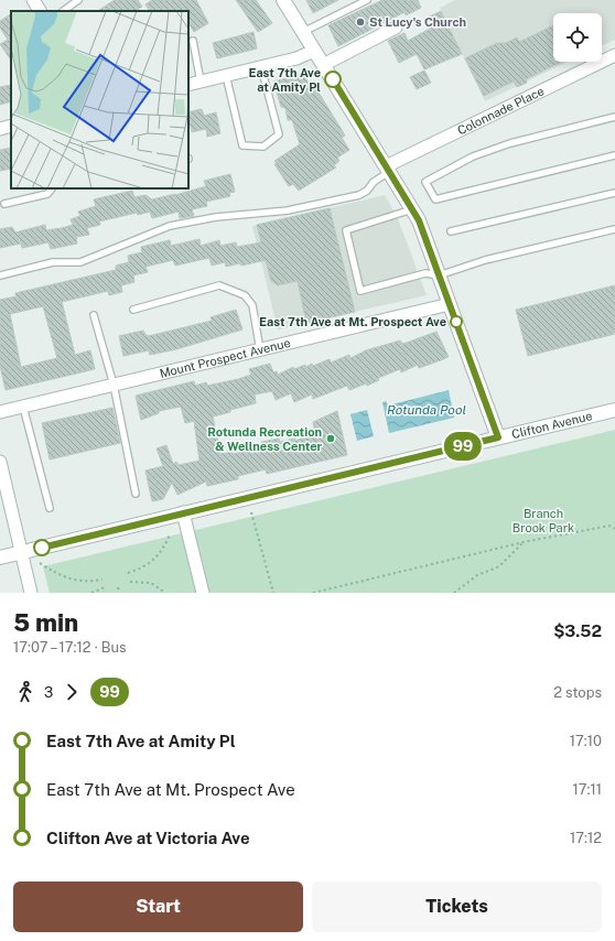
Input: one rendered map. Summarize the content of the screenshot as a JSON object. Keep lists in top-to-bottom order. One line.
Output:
{"streets":{"main road":["Clifton Avenue"],"street":["Colonnade Place","Mount Prospect Avenue"]},"water":["Rotunda Pool"],"parks":["Branch Brook Park"],"places":["St Lucy's Church","East 7th Ave at Amity Pl","East 7th Ave at Mt. Prospect Ave","Rotunda Recreation & Wellness Center"],"lines":["bus line 99"],"page":{"on_map":"99","heading":["5 min","17:07 – 17:12 · Bus","$3.52"],"legs":["3","99","2 stops"],"list":[{"name":"East 7th Ave at Amity Pl","value":"17:10"},{"name":"East 7th Ave at Mt. Prospect Ave","value":"17:11"},{"name":"Clifton Ave at Victoria Ave","value":"17:12"}],"buttons":["Start","Tickets"]}}
